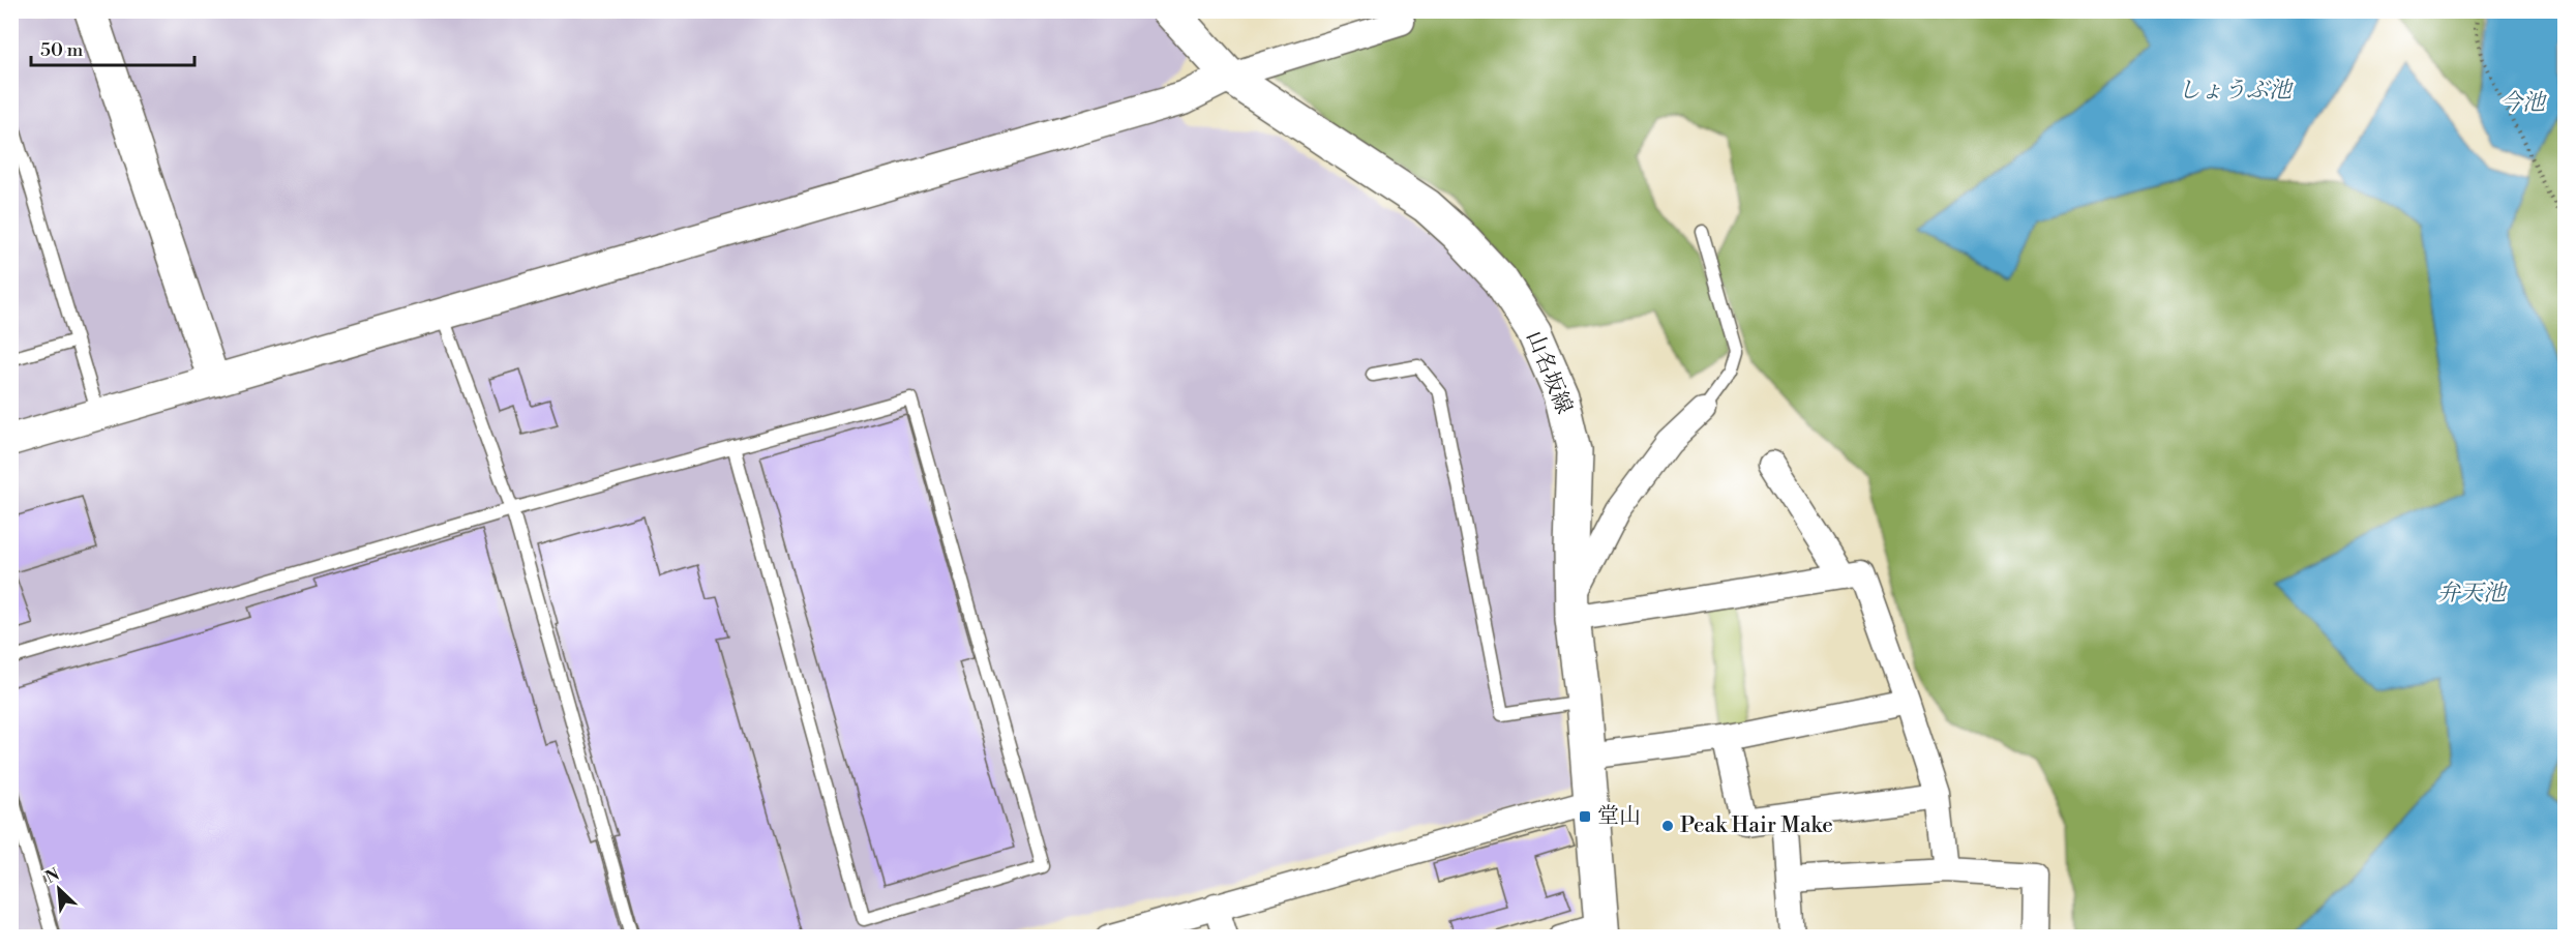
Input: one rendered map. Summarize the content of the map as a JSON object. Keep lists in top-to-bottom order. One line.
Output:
{"streets":{"main road":["山名坂線"]},"water":["しょうぶ池","今池","弁天池"],"places":{"transit":["堂山"],"other":["Peak Hair Make"]},"scale_bar":"50 m","north":"top left"}
